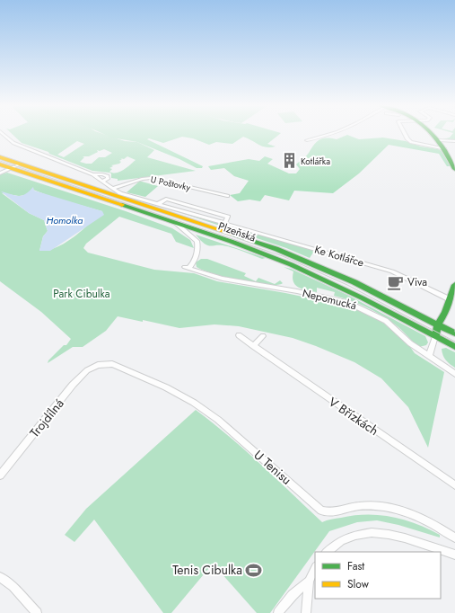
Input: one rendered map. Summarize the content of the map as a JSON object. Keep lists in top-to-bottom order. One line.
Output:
{"streets":{"main road":["Plzeňská"],"street":["U Poštovky","Ke Kotlářce","Nepomucká","V Břízkách","Trojdílná","U Tenisu"]},"crossings":[["Plzeňská","Ke Kotlářce"],["Plzeňská","Nepomucká"],["Trojdílná","U Tenisu"]],"water":["Homolka"],"parks":["Park Cibulka"],"places":{"building":["Kotlářka"],"cafe":["Viva"],"sports":["Tenis Cibulka"]},"legend":["Fast","Slow"]}
